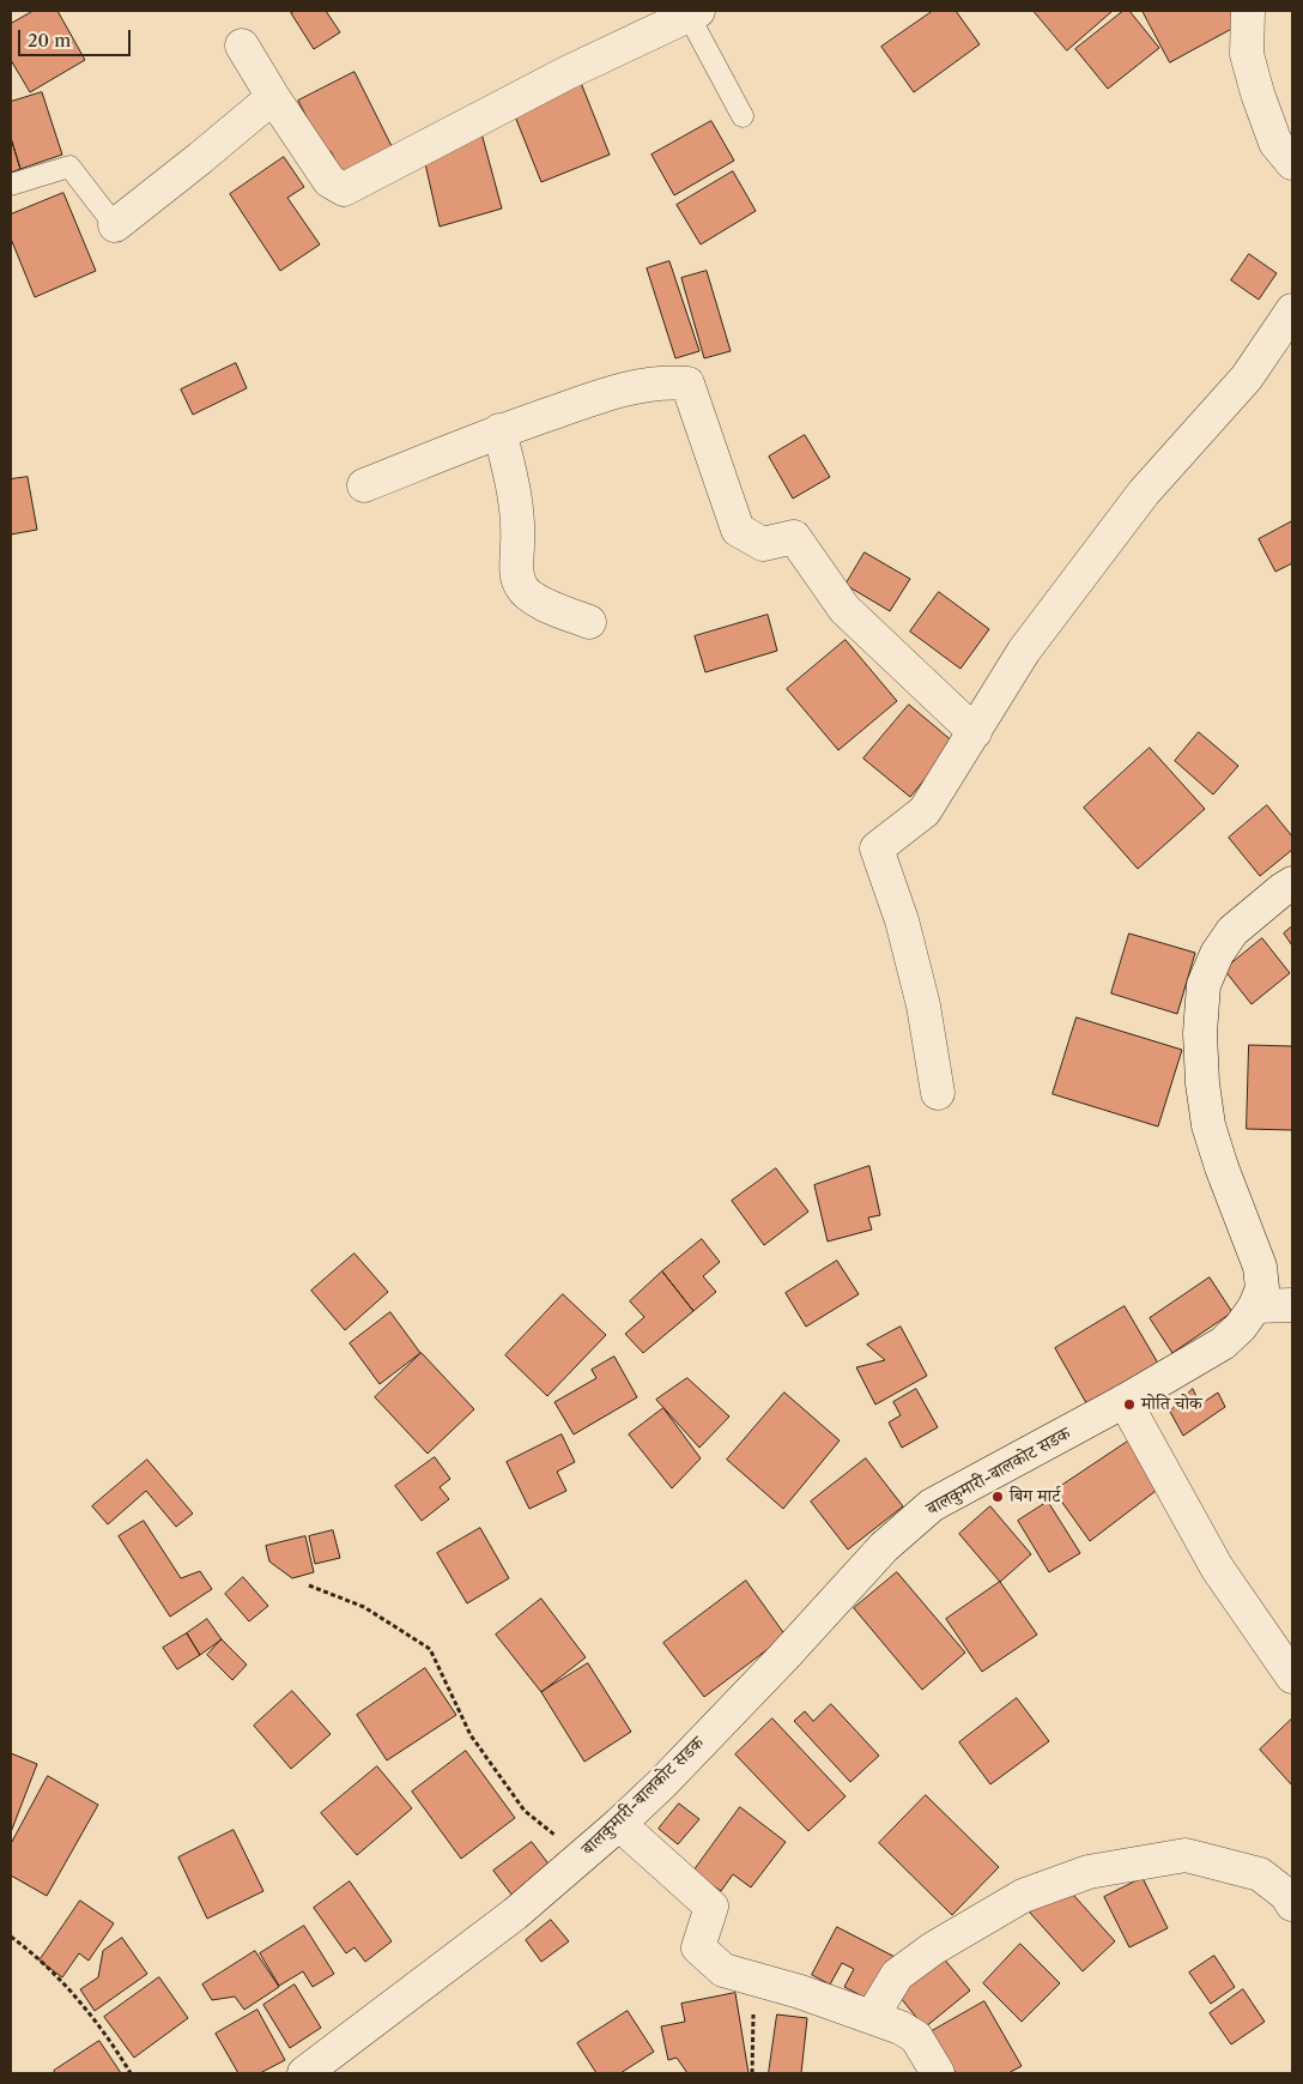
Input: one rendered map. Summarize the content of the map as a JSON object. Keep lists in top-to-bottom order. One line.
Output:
{"streets":{"street":["बालकुमारी-बालकोट सडक"]},"places":["मोति चोक","बिग मार्ट"],"scale_bar":"20 m"}
